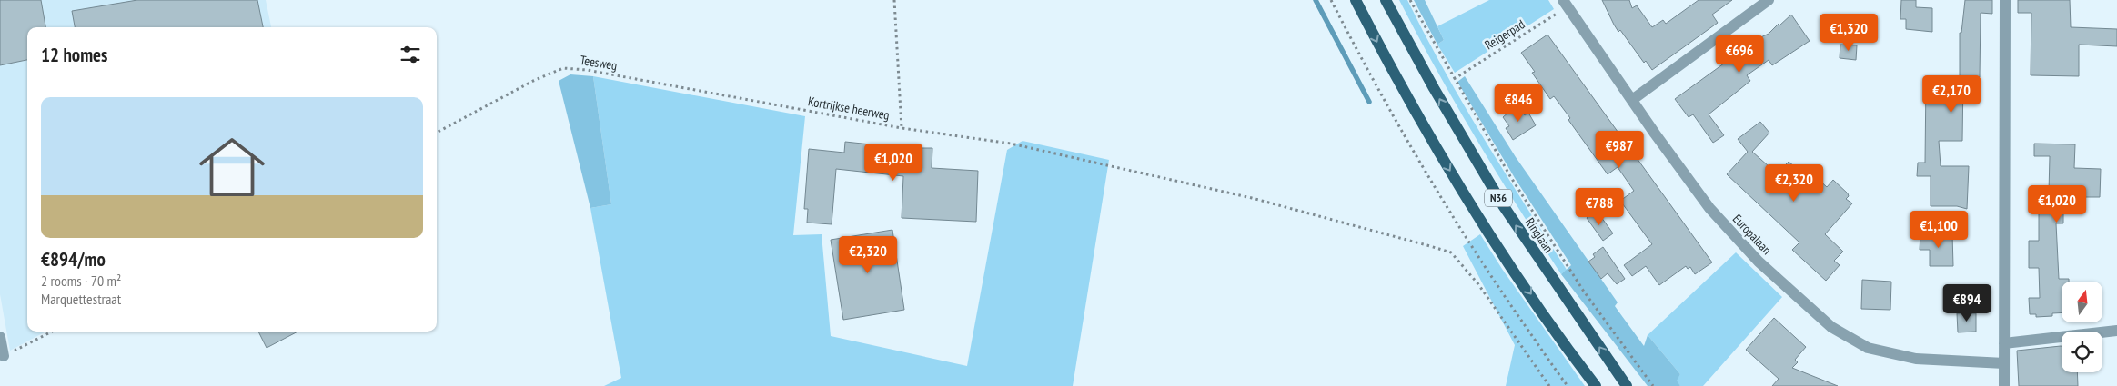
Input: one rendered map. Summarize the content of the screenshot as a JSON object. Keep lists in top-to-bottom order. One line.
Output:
{"streets":{"main road":["N36","Ringlaan"],"street":["Europalaan"],"path":["Reigerpad","Teesweg","Kortrijkse heerweg"]},"crossings":[["Reigerpad","Europalaan"],["Teesweg","Kortrijkse heerweg"]],"north":"top","page":{"price":["€1,320","€696","€2,170","€846","€987","€1,020","€2,320","€1,020","€788","€1,100","€2,320","€894"],"heading":"12 homes","list":[{"name":"€894/mo","note":"2 rooms · 70 m² · Marquettestraat"}]}}
